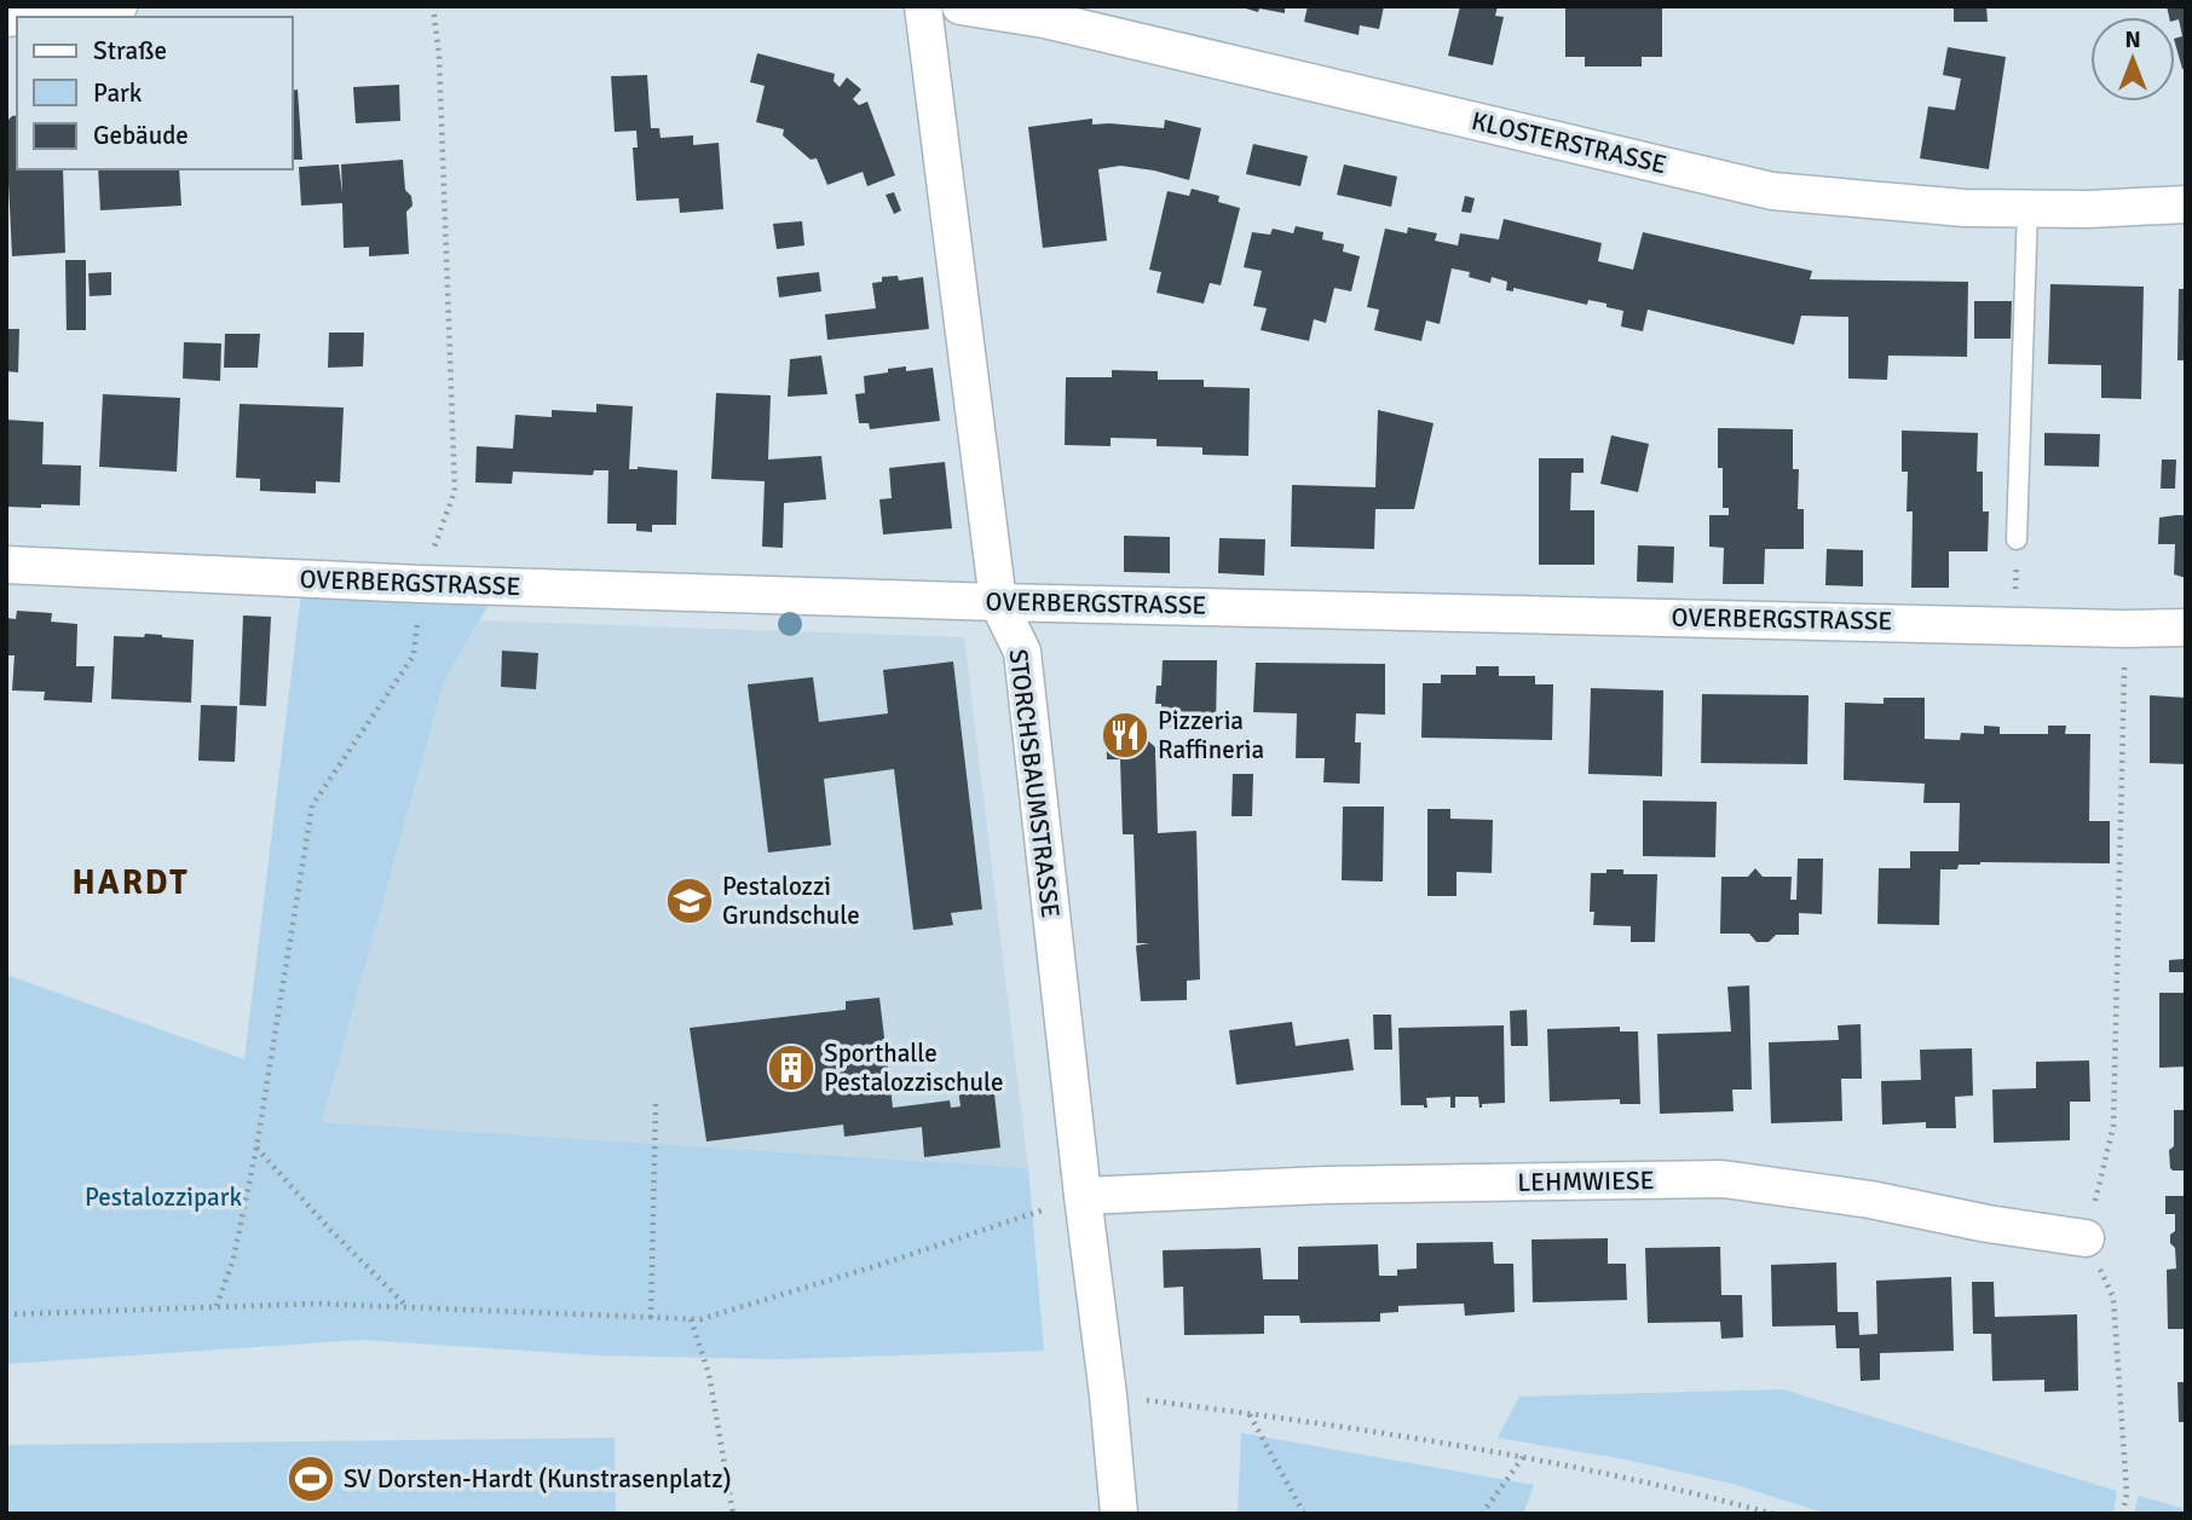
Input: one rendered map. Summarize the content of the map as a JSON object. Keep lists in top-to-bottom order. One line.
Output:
{"streets":{"street":["KLOSTERSTRASSE","OVERBERGSTRASSE","STORCHSBAUMSTRASSE","LEHMWIESE"]},"crossings":[["OVERBERGSTRASSE","STORCHSBAUMSTRASSE"],["STORCHSBAUMSTRASSE","LEHMWIESE"]],"districts":["HARDT"],"parks":["Pestalozzipark"],"places":{"restaurant":["Pizzeria Raffineria"],"school or university":["Pestalozzi Grundschule"],"building":["Sporthalle Pestalozzischule"],"sports":["SV Dorsten-Hardt (Kunstrasenplatz)"]},"legend":["Straße","Park","Gebäude"],"north":"top"}
